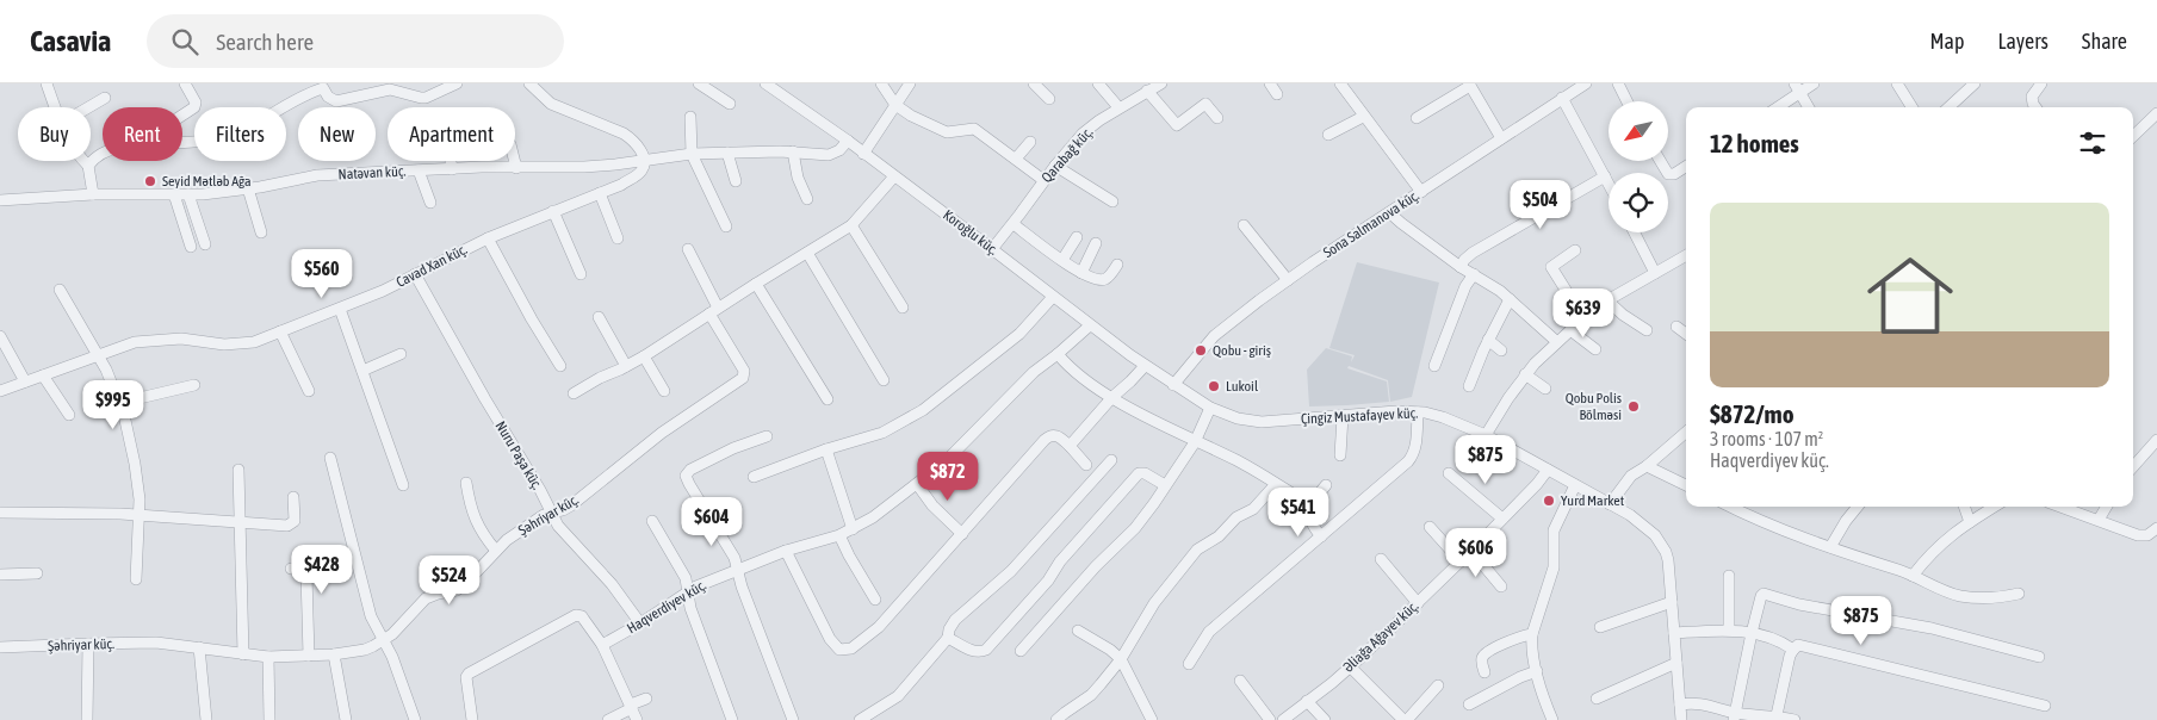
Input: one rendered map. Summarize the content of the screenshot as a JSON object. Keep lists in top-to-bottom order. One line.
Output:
{"streets":{"street":["Qarabağ küç.","Natəvan küç.","Sona Salmanova küç.","Koroğlu küç.","Cavad Xan küç.","Çingiz Mustafayev küç.","Nuru Paşa küç.","Şəhriyar küç.","Haqverdiyev küç.","Əliağa Ağayev küç."]},"crossings":[["Qarabağ küç.","Koroğlu küç."],["Natəvan küç.","Koroğlu küç."],["Natəvan küç.","Cavad Xan küç."],["Sona Salmanova küç.","Koroğlu küç."],["Sona Salmanova küç.","Çingiz Mustafayev küç."],["Koroğlu küç.","Çingiz Mustafayev küç."],["Koroğlu küç.","Haqverdiyev küç."],["Cavad Xan küç.","Nuru Paşa küç."],["Çingiz Mustafayev küç.","Əliağa Ağayev küç."],["Nuru Paşa küç.","Şəhriyar küç."],["Nuru Paşa küç.","Haqverdiyev küç."]],"places":["Seyid Mətləb Ağa","Qobu - giriş","Lukoil","Qobu Polis Bölməsi","Yurd Market"],"north":"bottom left","page":{"header":"Casavia","search":"Search here","nav":["Map","Layers","Share"],"chip":["Buy","Rent","Filters","New","Apartment"],"heading":"12 homes","list":[{"name":"$872/mo","note":"3 rooms · 107 m² · Haqverdiyev küç."}],"price":["$504","$560","$639","$995","$875","$872","$541","$604","$606","$428","$524","$875"]}}
